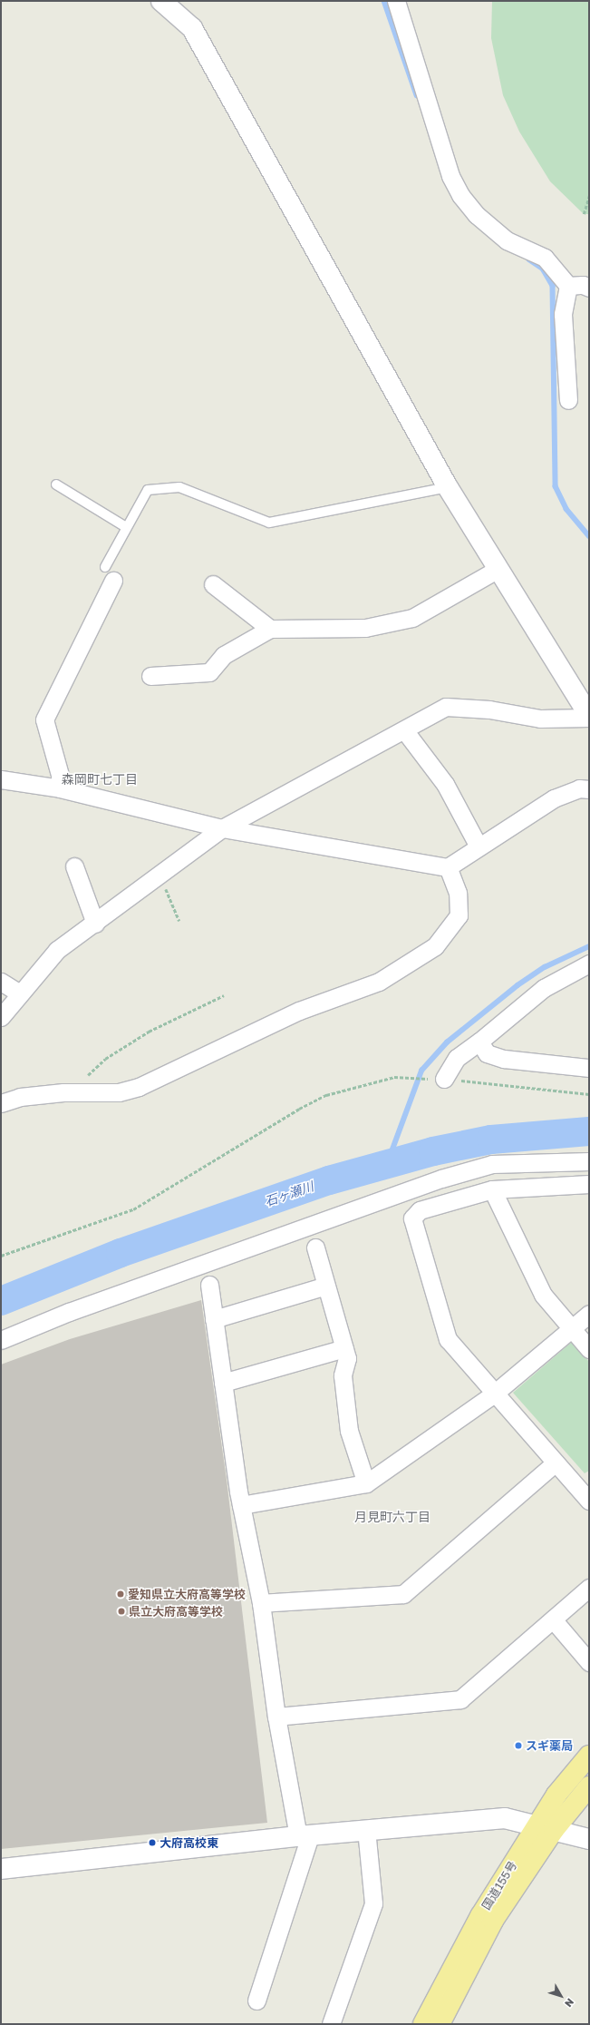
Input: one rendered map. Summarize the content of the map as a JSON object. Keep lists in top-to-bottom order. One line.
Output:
{"streets":{"highway":["国道155号"]},"districts":["森岡町七丁目","月見町六丁目"],"water":["石ヶ瀬川"],"places":["愛知県立大府高等学校","県立大府高等学校","スギ薬局","大府高校東"],"north":"bottom right"}
